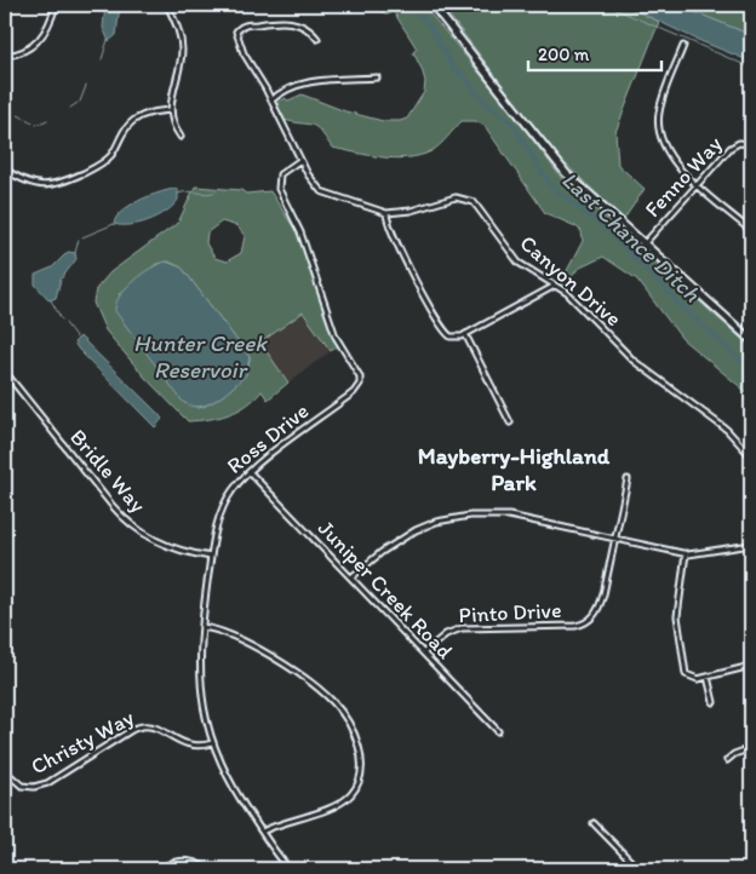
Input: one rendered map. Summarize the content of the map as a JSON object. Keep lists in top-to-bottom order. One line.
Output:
{"streets":{"street":["Fenno Way","Canyon Drive","Ross Drive","Bridle Way","Juniper Creek Road","Pinto Drive","Christy Way"]},"crossings":[["Canyon Drive","Ross Drive"],["Ross Drive","Bridle Way"],["Ross Drive","Juniper Creek Road"],["Ross Drive","Christy Way"],["Juniper Creek Road","Pinto Drive"]],"districts":["Mayberry-Highland Park"],"water":["Last Chance Ditch","Hunter Creek Reservoir"],"scale_bar":"200 m"}
